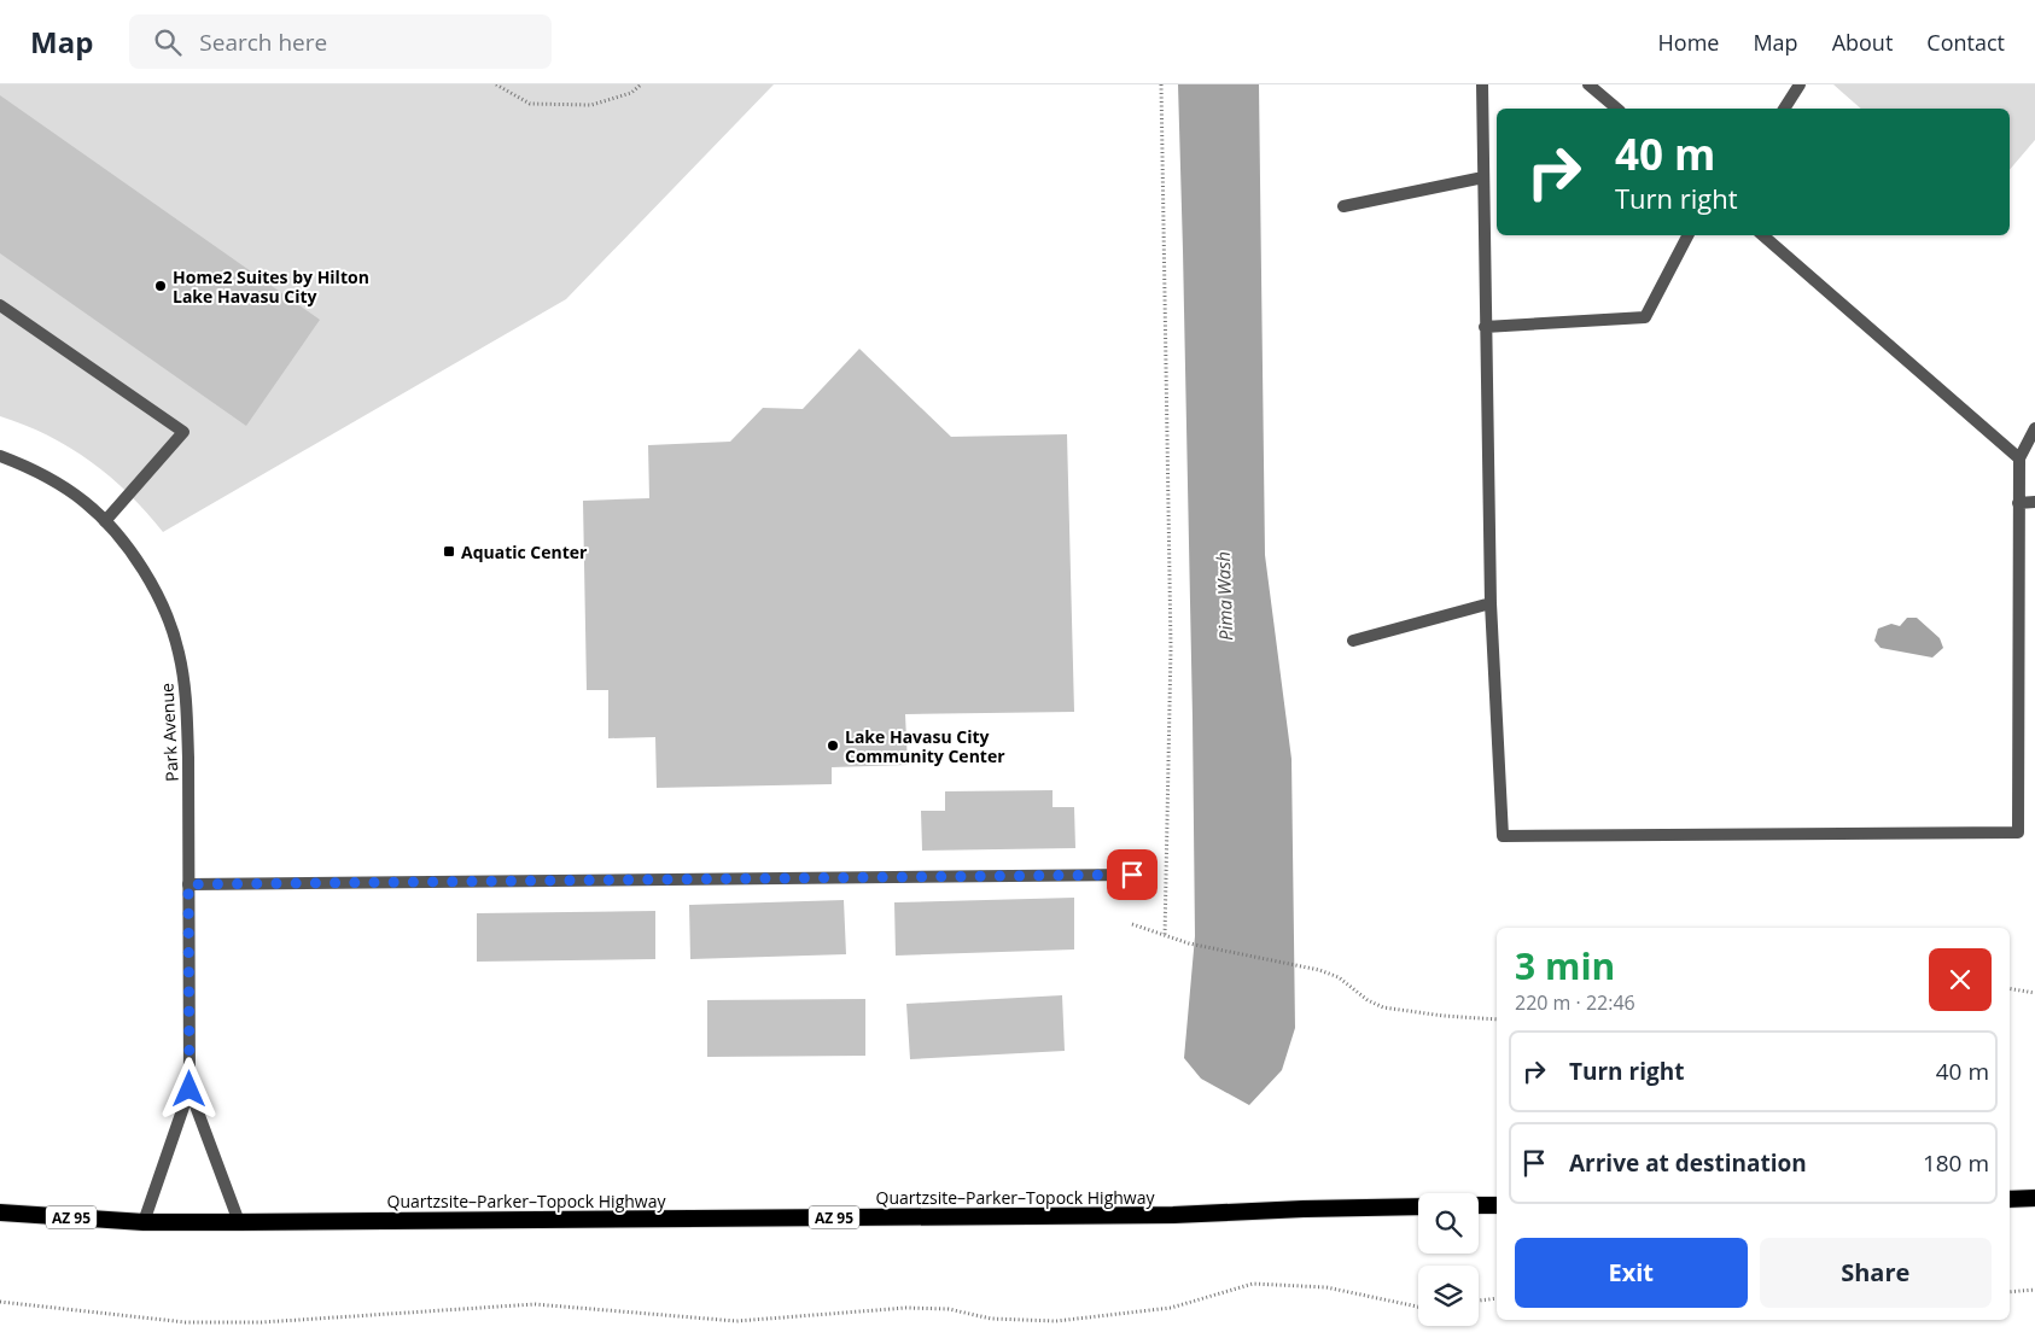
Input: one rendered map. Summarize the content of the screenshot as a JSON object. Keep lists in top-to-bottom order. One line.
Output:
{"streets":{"highway":["Quartzsite–Parker–Topock Highway","AZ 95"],"street":["Park Avenue"]},"crossings":[["Park Avenue","Quartzsite–Parker–Topock Highway"],["Park Avenue","AZ 95"],["Quartzsite–Parker–Topock Highway","AZ 95"]],"water":["Pima Wash"],"places":{"other":["Home2 Suites by Hilton Lake Havasu City","Lake Havasu City Community Center"],"transit":["Aquatic Center"]},"page":{"header":"Map","search":"Search here","nav":["Home","Map","About","Contact"],"turn":["40 m","Turn right"],"heading":["3 min","220 m · 22:46"],"list":[{"name":"Turn right","value":"40 m"},{"name":"Arrive at destination","value":"180 m"}],"buttons":["Exit","Share"]}}
